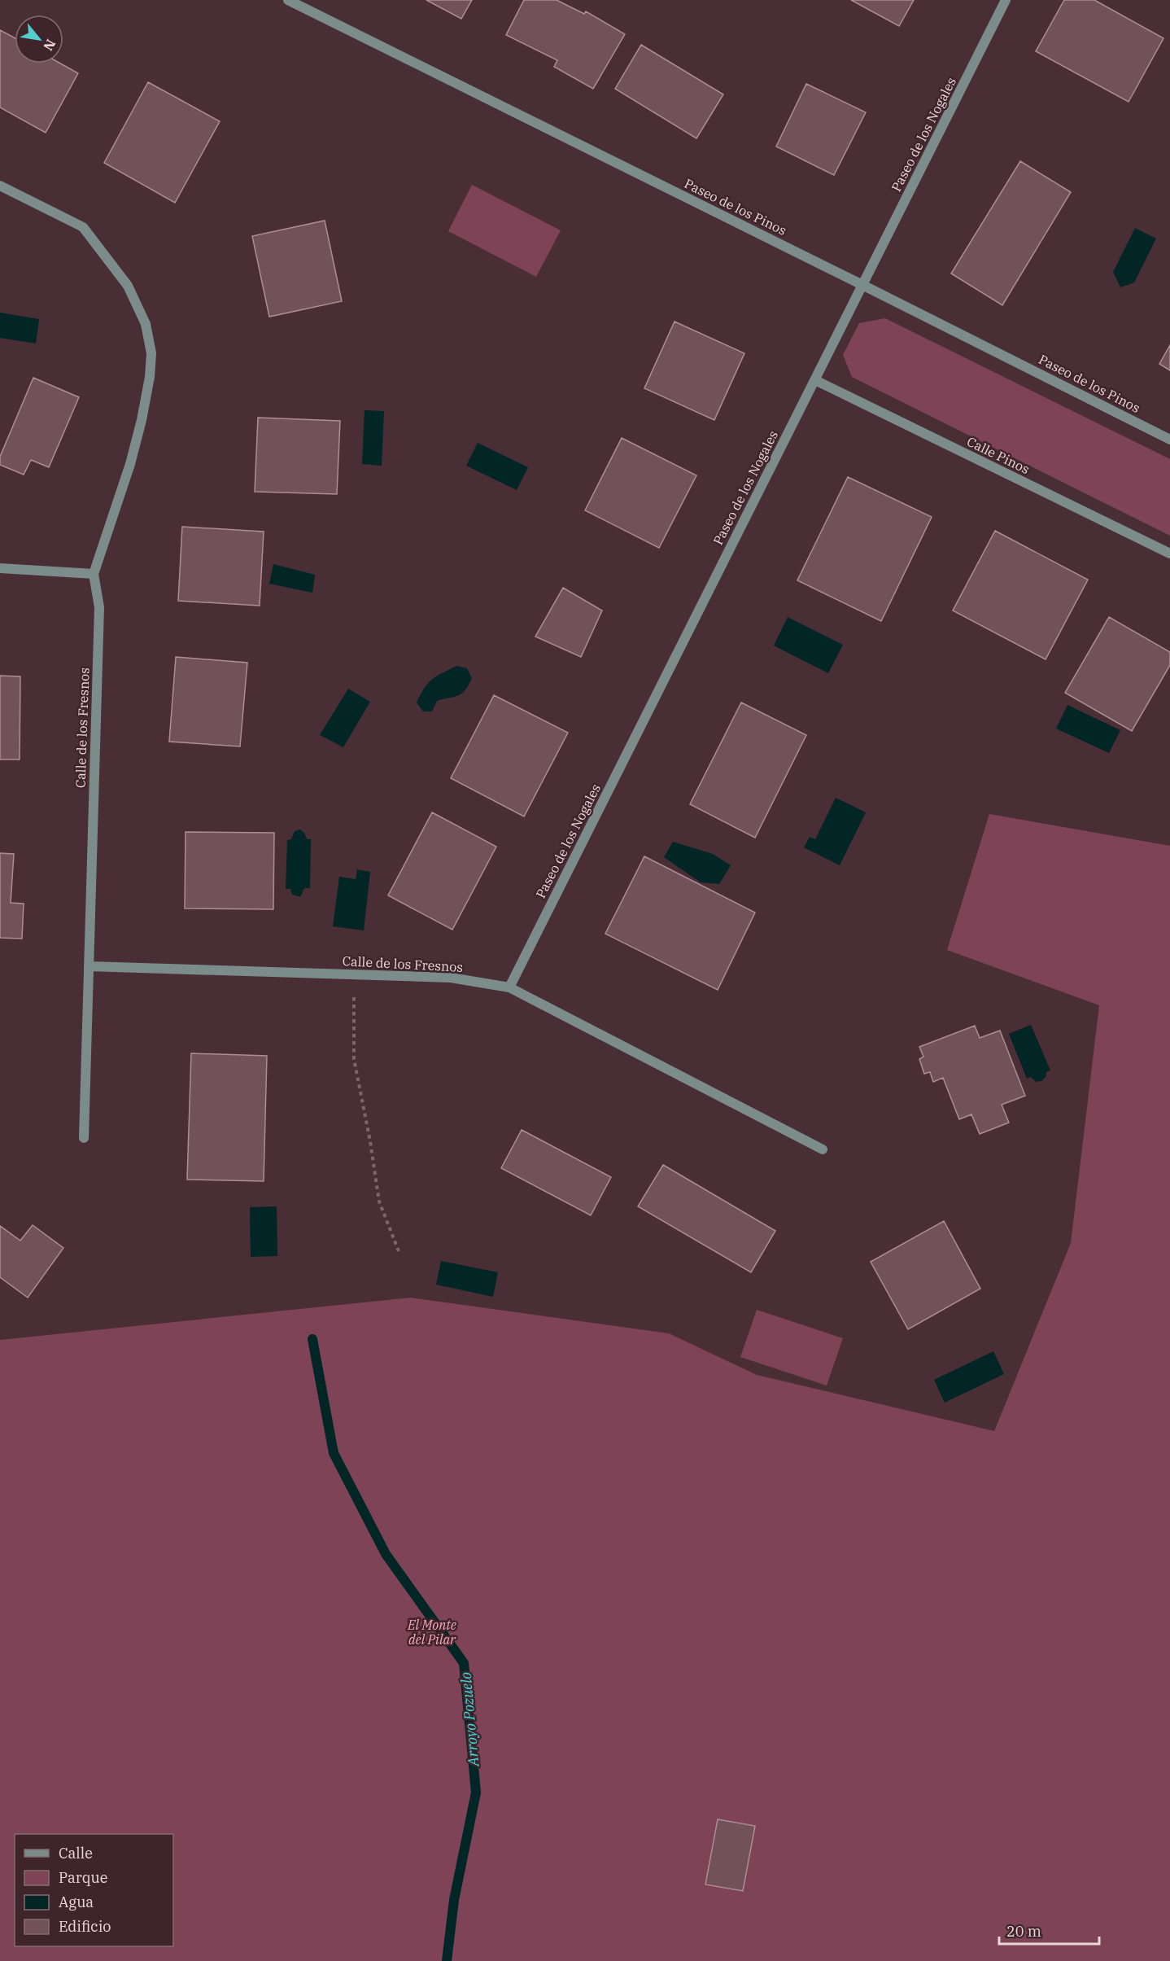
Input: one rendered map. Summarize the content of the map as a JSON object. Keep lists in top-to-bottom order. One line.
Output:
{"streets":{"street":["Paseo de los Nogales","Paseo de los Pinos","Calle Pinos","Calle de los Fresnos"]},"crossings":[["Paseo de los Nogales","Paseo de los Pinos"],["Paseo de los Nogales","Calle Pinos"],["Paseo de los Nogales","Calle de los Fresnos"]],"water":["Arroyo Pozuelo"],"parks":["El Monte del Pilar"],"legend":["Calle","Parque","Agua","Edificio"],"scale_bar":"20 m","north":"bottom right"}
